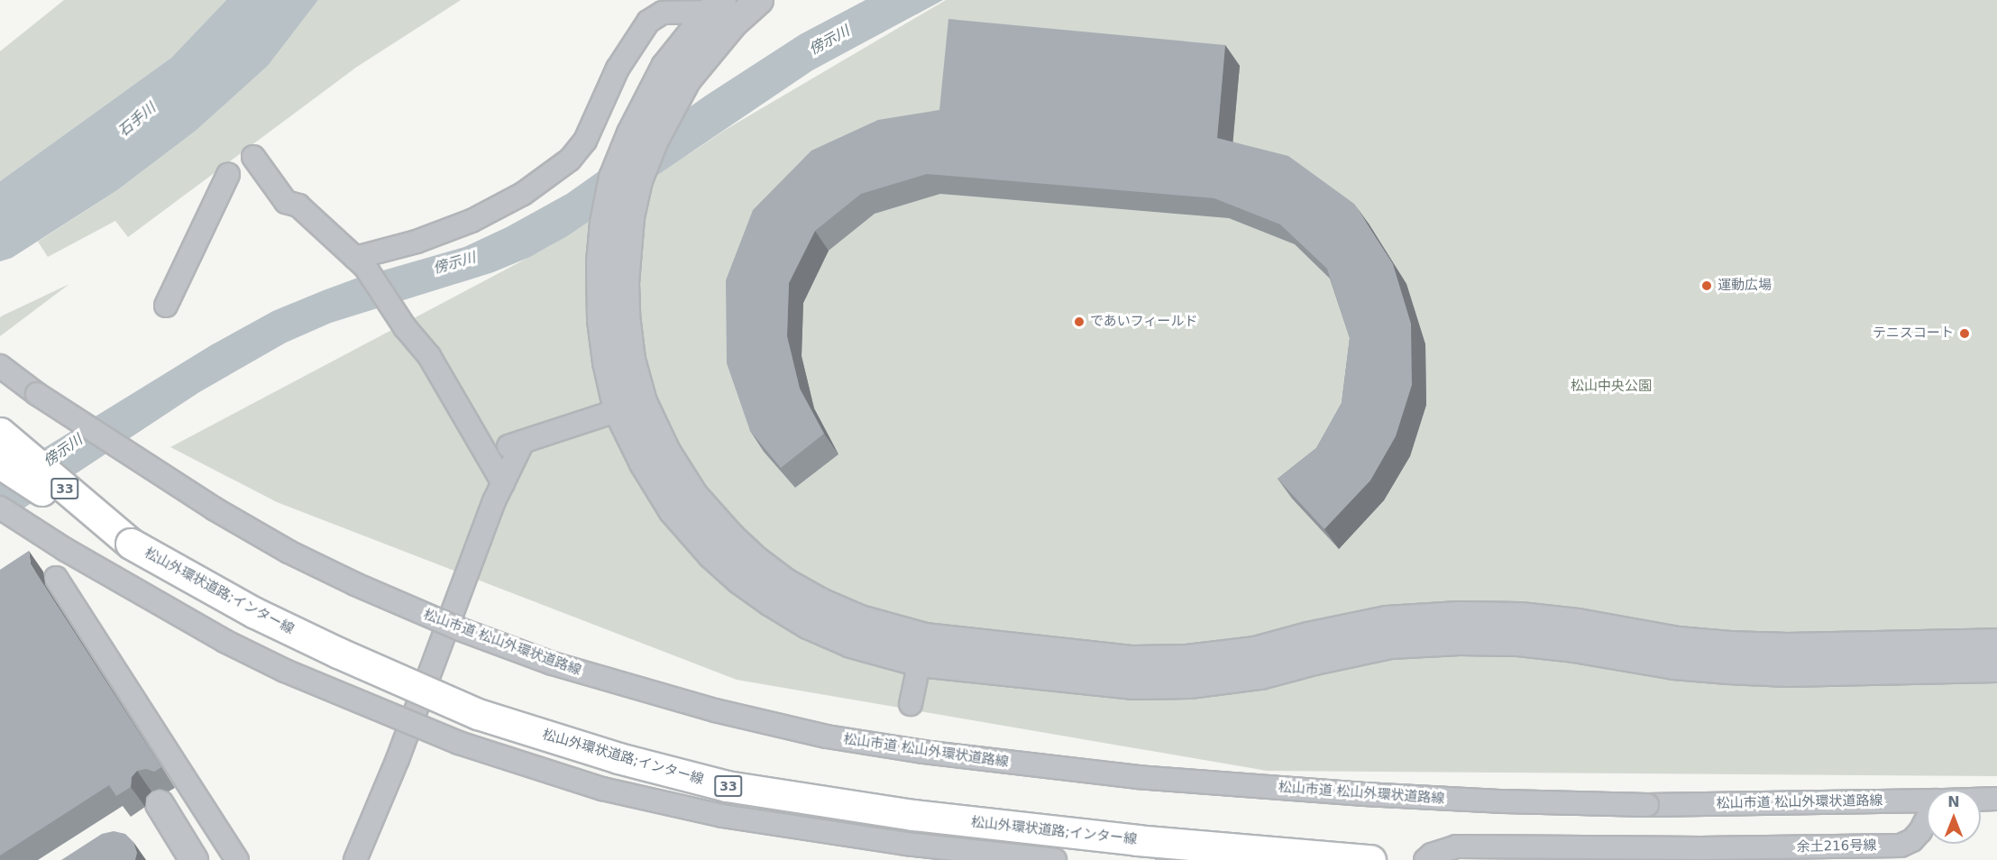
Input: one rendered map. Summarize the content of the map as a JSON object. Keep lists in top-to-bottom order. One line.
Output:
{"streets":{"highway":["33","松山外環状道路;インター線"],"street":["松山市道 松山外環状道路線","余土216号線"]},"crossings":[["33","松山外環状道路;インター線"]],"water":["傍示川","石手川"],"parks":["松山中央公園"],"places":["運動広場","であいフィールド","テニスコート"],"north":"top"}
